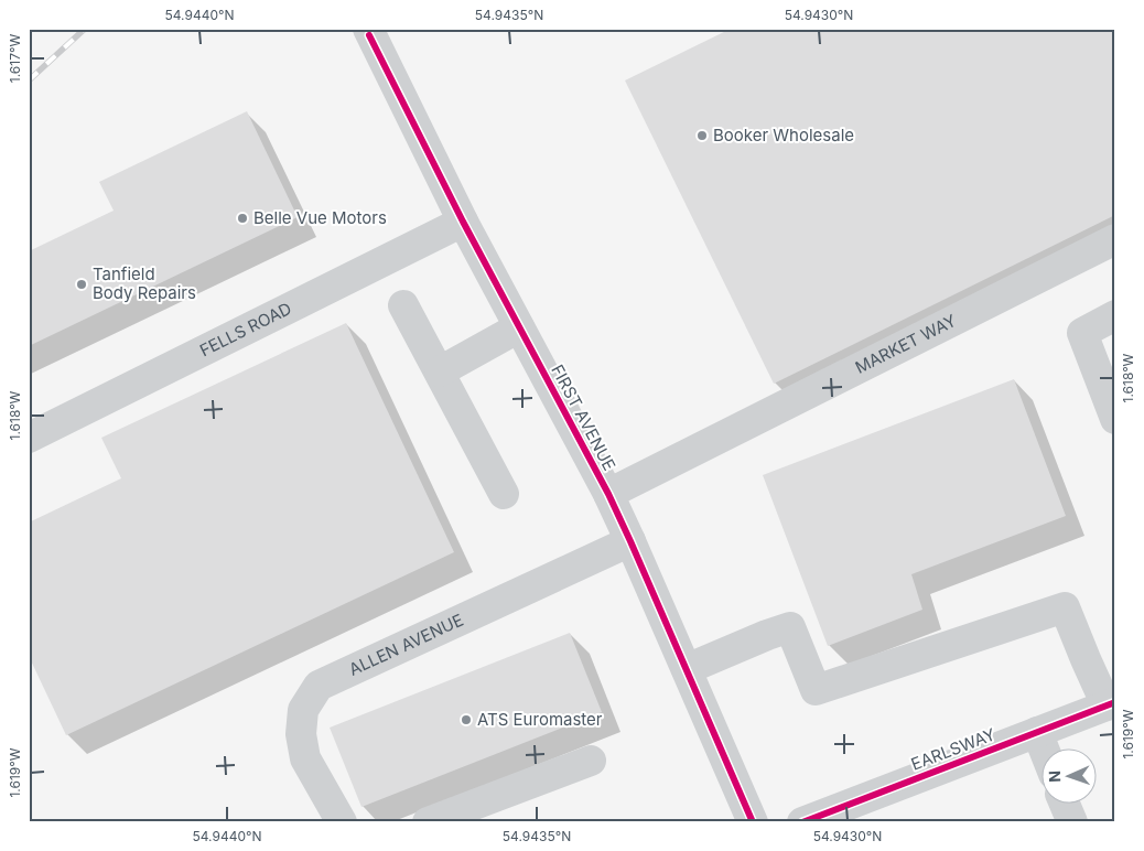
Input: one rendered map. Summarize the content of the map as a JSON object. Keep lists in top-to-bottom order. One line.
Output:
{"streets":{"street":["FELLS ROAD","MARKET WAY","FIRST AVENUE","ALLEN AVENUE","EARLSWAY"]},"crossings":[["FELLS ROAD","FIRST AVENUE"],["MARKET WAY","FIRST AVENUE"],["FIRST AVENUE","ALLEN AVENUE"]],"places":["Booker Wholesale","Belle Vue Motors","Tanfield Body Repairs","ATS Euromaster"],"north":"left","coordinates":["54.9440°N","54.9435°N","54.9430°N","1.617°W","1.618°W","1.619°W"]}
